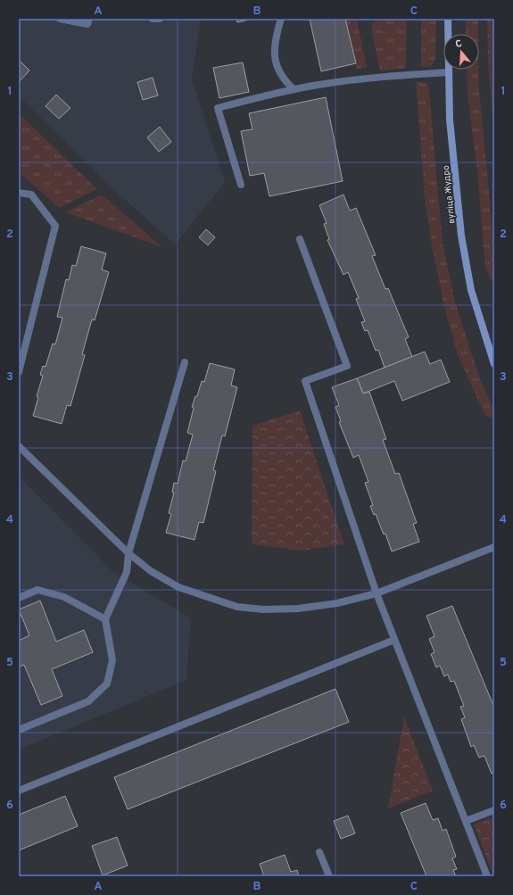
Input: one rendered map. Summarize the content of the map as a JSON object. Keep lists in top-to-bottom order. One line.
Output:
{"streets":{"main road":["вуліца Жудро"]},"north":"top","grid":{"columns":["A","B","C"],"rows":["1","2","3","4","5","6"]}}
